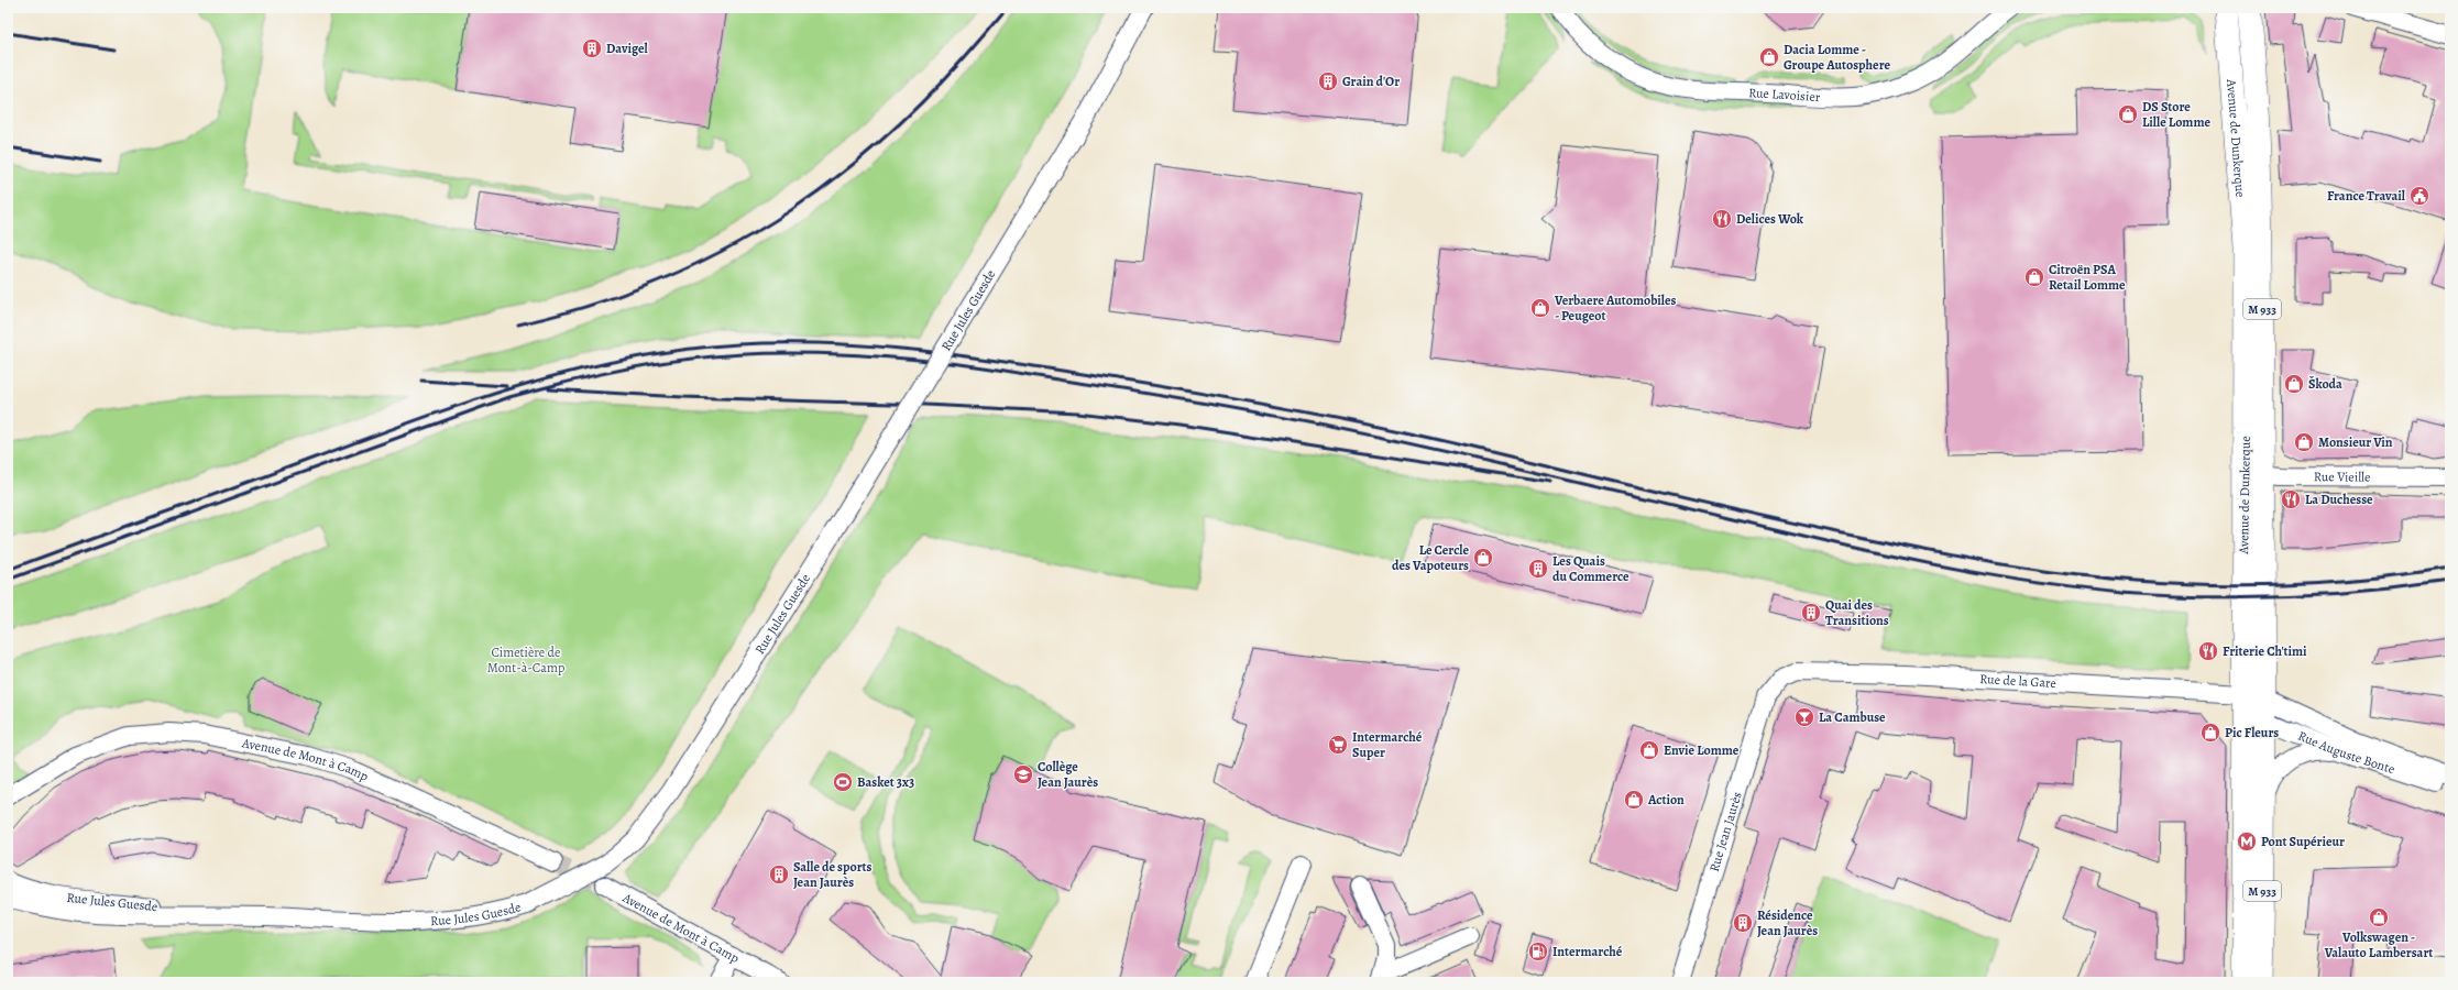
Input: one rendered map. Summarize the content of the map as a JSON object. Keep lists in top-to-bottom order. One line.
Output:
{"streets":{"main road":["Avenue de Dunkerque","M 933"],"street":["Rue Lavoisier","Rue Jules Guesde","Rue Vieille","Rue de la Gare","Rue Auguste Bonte","Avenue de Mont à Camp","Rue Jean Jaurès"]},"crossings":[["Avenue de Dunkerque","Rue Vieille"],["Avenue de Dunkerque","Rue de la Gare"],["Avenue de Dunkerque","Rue Auguste Bonte"],["Rue de la Gare","Rue Auguste Bonte"],["Rue de la Gare","Rue Jean Jaurès"]],"parks":["Cimetière de Mont-à-Camp"],"places":{"building":["Davigel","Grain d'Or","Les Quais du Commerce","Quai des Transitions","Salle de sports Jean Jaurès","Résidence Jean Jaurès"],"shop":["Dacia Lomme - Groupe Autosphere","DS Store Lille Lomme","Citroën PSA Retail Lomme","Verbaere Automobiles - Peugeot","Škoda","Monsieur Vin","Le Cercle des Vapoteurs","Pic Fleurs","Envie Lomme","Action","Volkswagen - Valauto Lambersart"],"public building":["France Travail"],"restaurant":["Delices Wok","La Duchesse","Friterie Ch'timi"],"bar":["La Cambuse"],"supermarket":["Intermarché Super"],"school or university":["Collège Jean Jaurès"],"sports":["Basket 3x3"],"metro station":["Pont Supérieur"],"fuel station":["Intermarché"]}}
